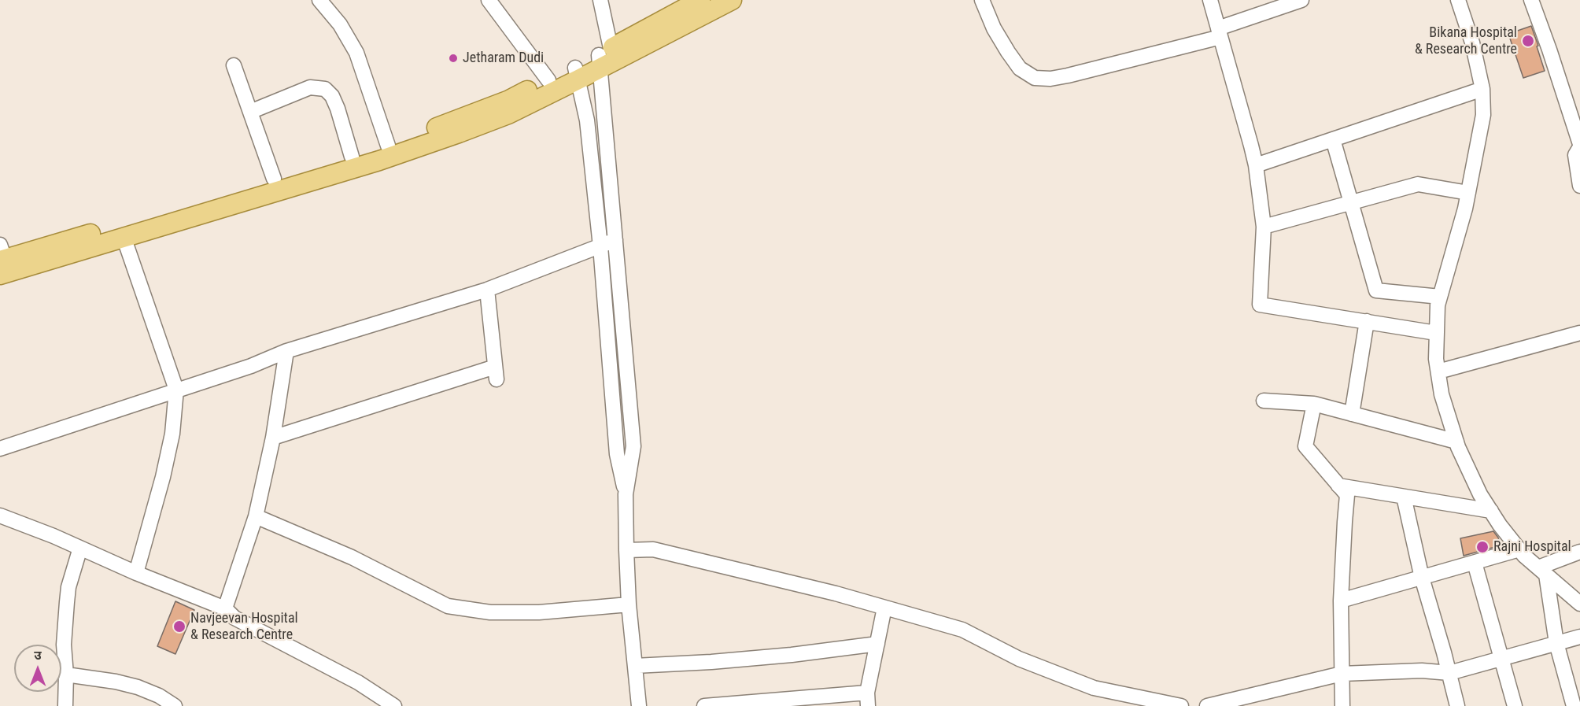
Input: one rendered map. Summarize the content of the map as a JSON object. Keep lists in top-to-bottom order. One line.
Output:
{"places":["Bikana Hospital & Research Centre","Jetharam Dudi","Rajni Hospital","Navjeevan Hospital & Research Centre"],"north":"top"}
